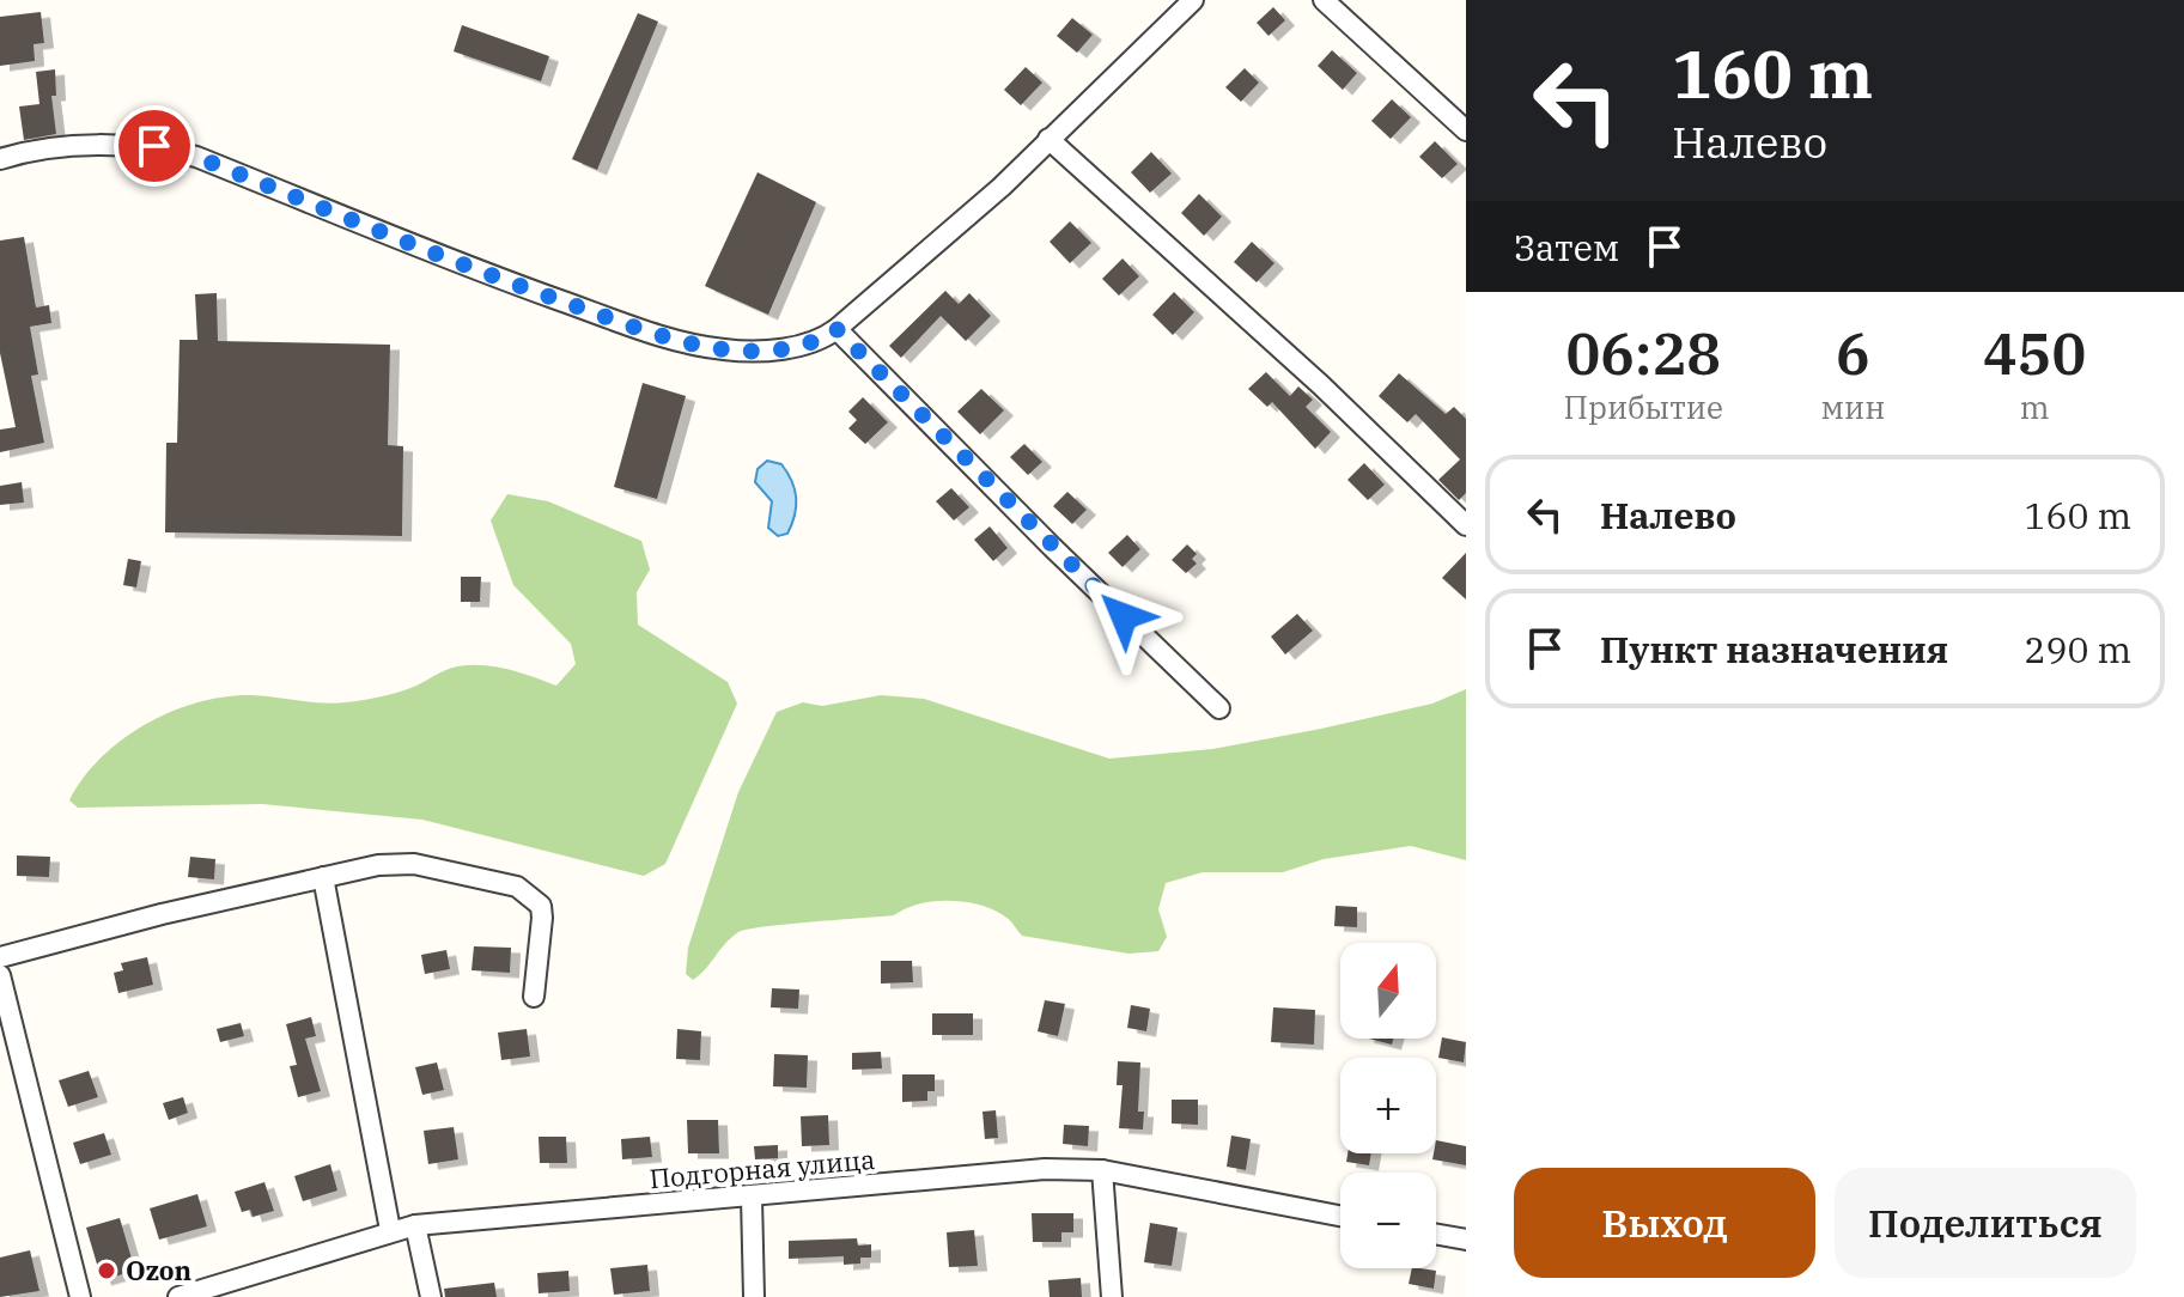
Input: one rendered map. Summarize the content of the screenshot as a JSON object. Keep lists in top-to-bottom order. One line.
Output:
{"streets":{"street":["Подгорная улица"]},"places":["Ozon"],"north":"top","page":{"turn":["160 m","Налево"],"then":"Затем","eta":["06:28","Прибытие","6","мин","450","m"],"list":[{"name":"Налево","value":"160 m"},{"name":"Пункт назначения","value":"290 m"}],"map_buttons":["+","−"],"buttons":["Выход","Поделиться"]}}
